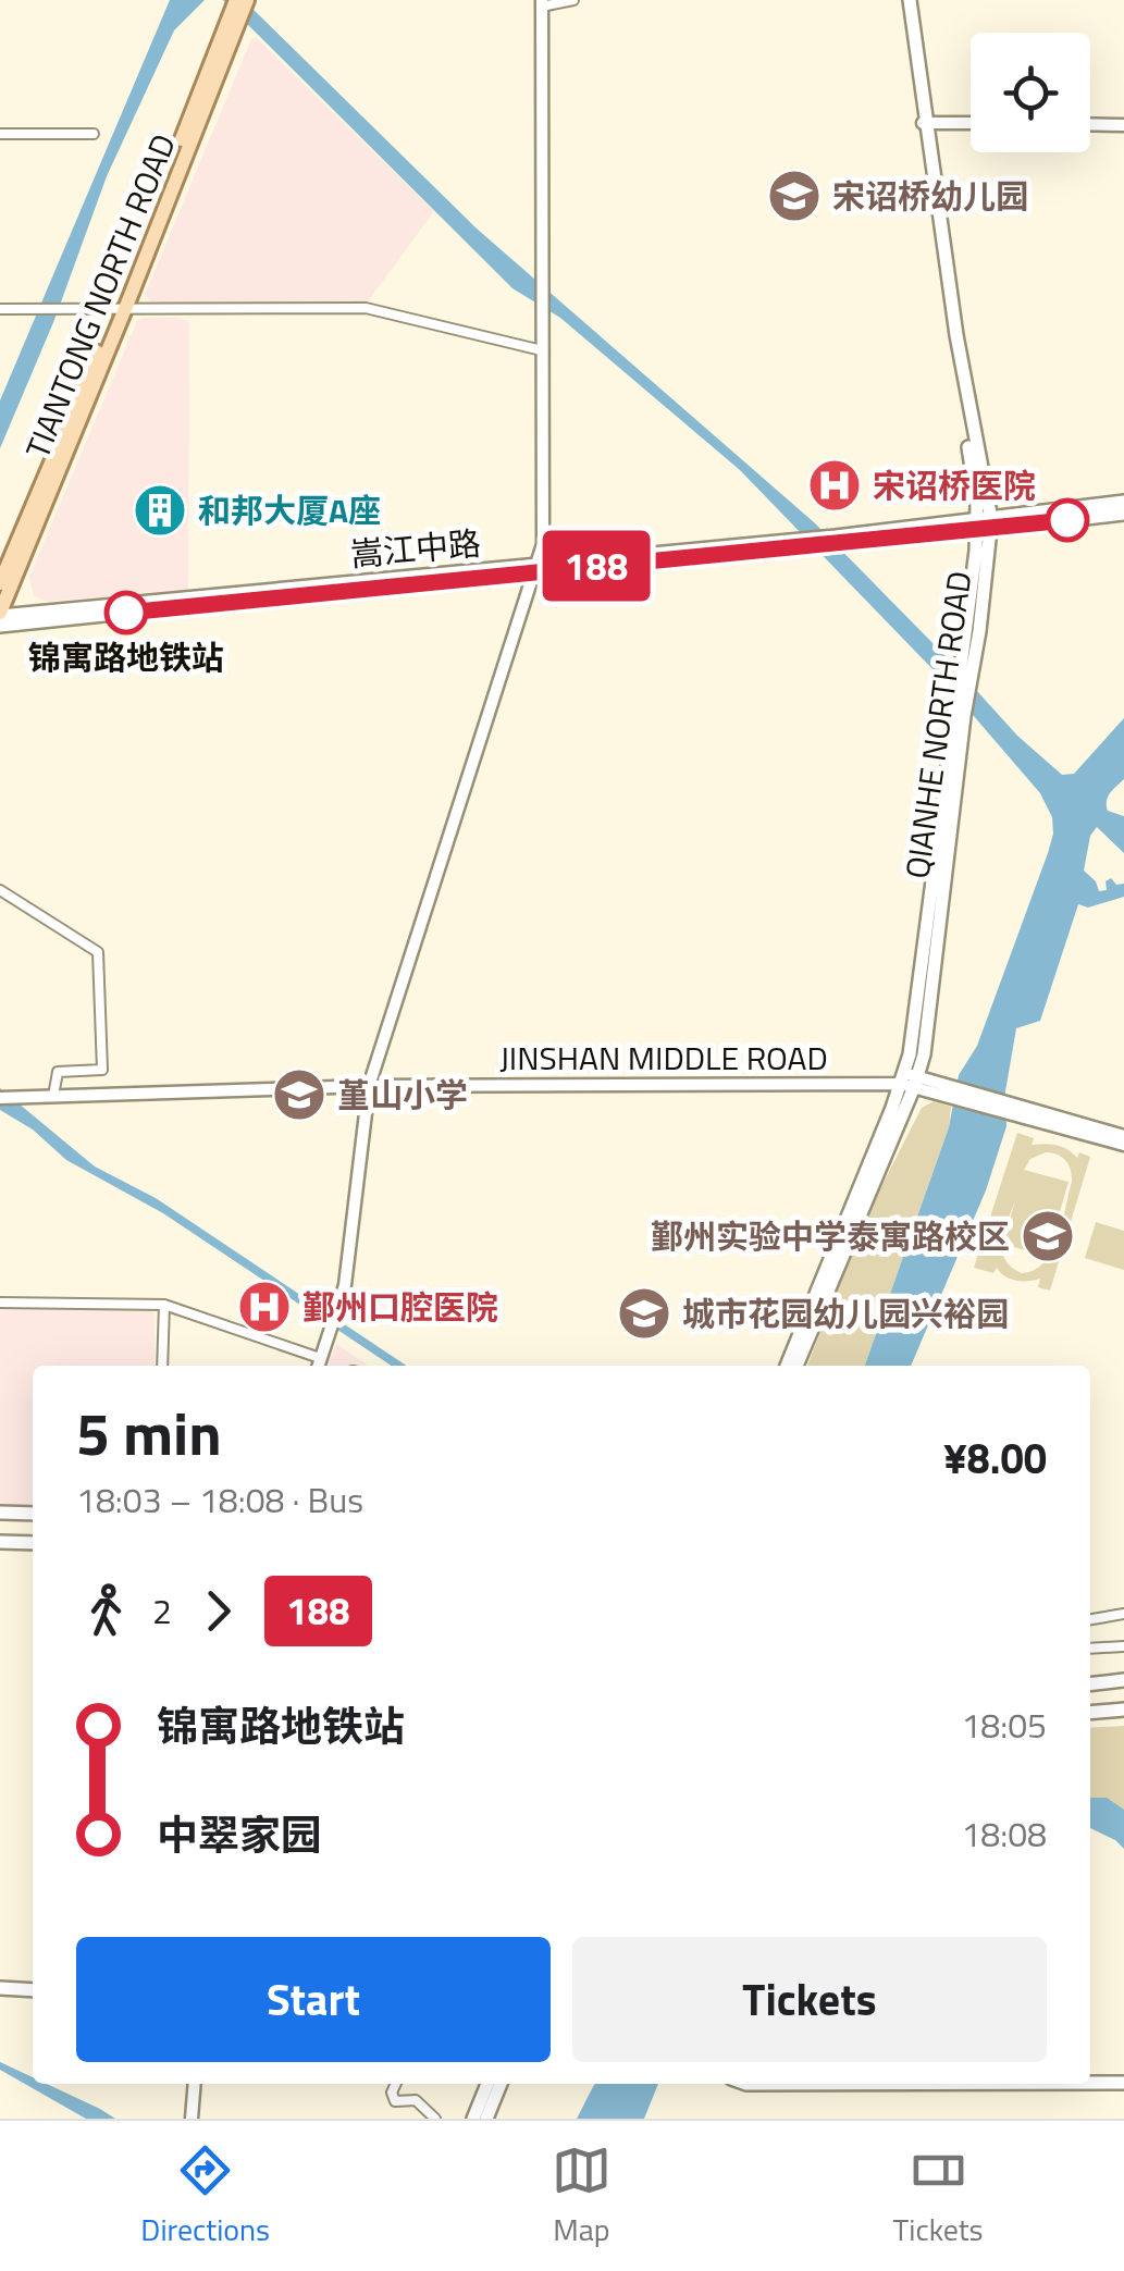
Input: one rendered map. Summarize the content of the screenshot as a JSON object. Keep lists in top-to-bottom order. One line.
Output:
{"streets":{"main road":["TIANTONG NORTH ROAD","嵩江中路","QIANHE NORTH ROAD"],"street":["JINSHAN MIDDLE ROAD"]},"crossings":[["TIANTONG NORTH ROAD","嵩江中路"],["嵩江中路","QIANHE NORTH ROAD"],["QIANHE NORTH ROAD","JINSHAN MIDDLE ROAD"]],"places":{"school or university":["宋诏桥幼儿园","堇山小学","鄞州实验中学泰寓路校区","城市花园幼儿园兴裕园"],"hospital":["宋诏桥医院","鄞州口腔医院"],"building":["和邦大厦A座"],"other":["锦寓路地铁站"]},"lines":["bus line 188"],"page":{"on_map":"188","heading":["5 min","18:03 – 18:08 · Bus","¥8.00"],"legs":["2","188"],"list":[{"name":"锦寓路地铁站","value":"18:05"},{"name":"中翠家园","value":"18:08"}],"buttons":["Start","Tickets"],"tabs":["Directions","Map","Tickets"]}}
